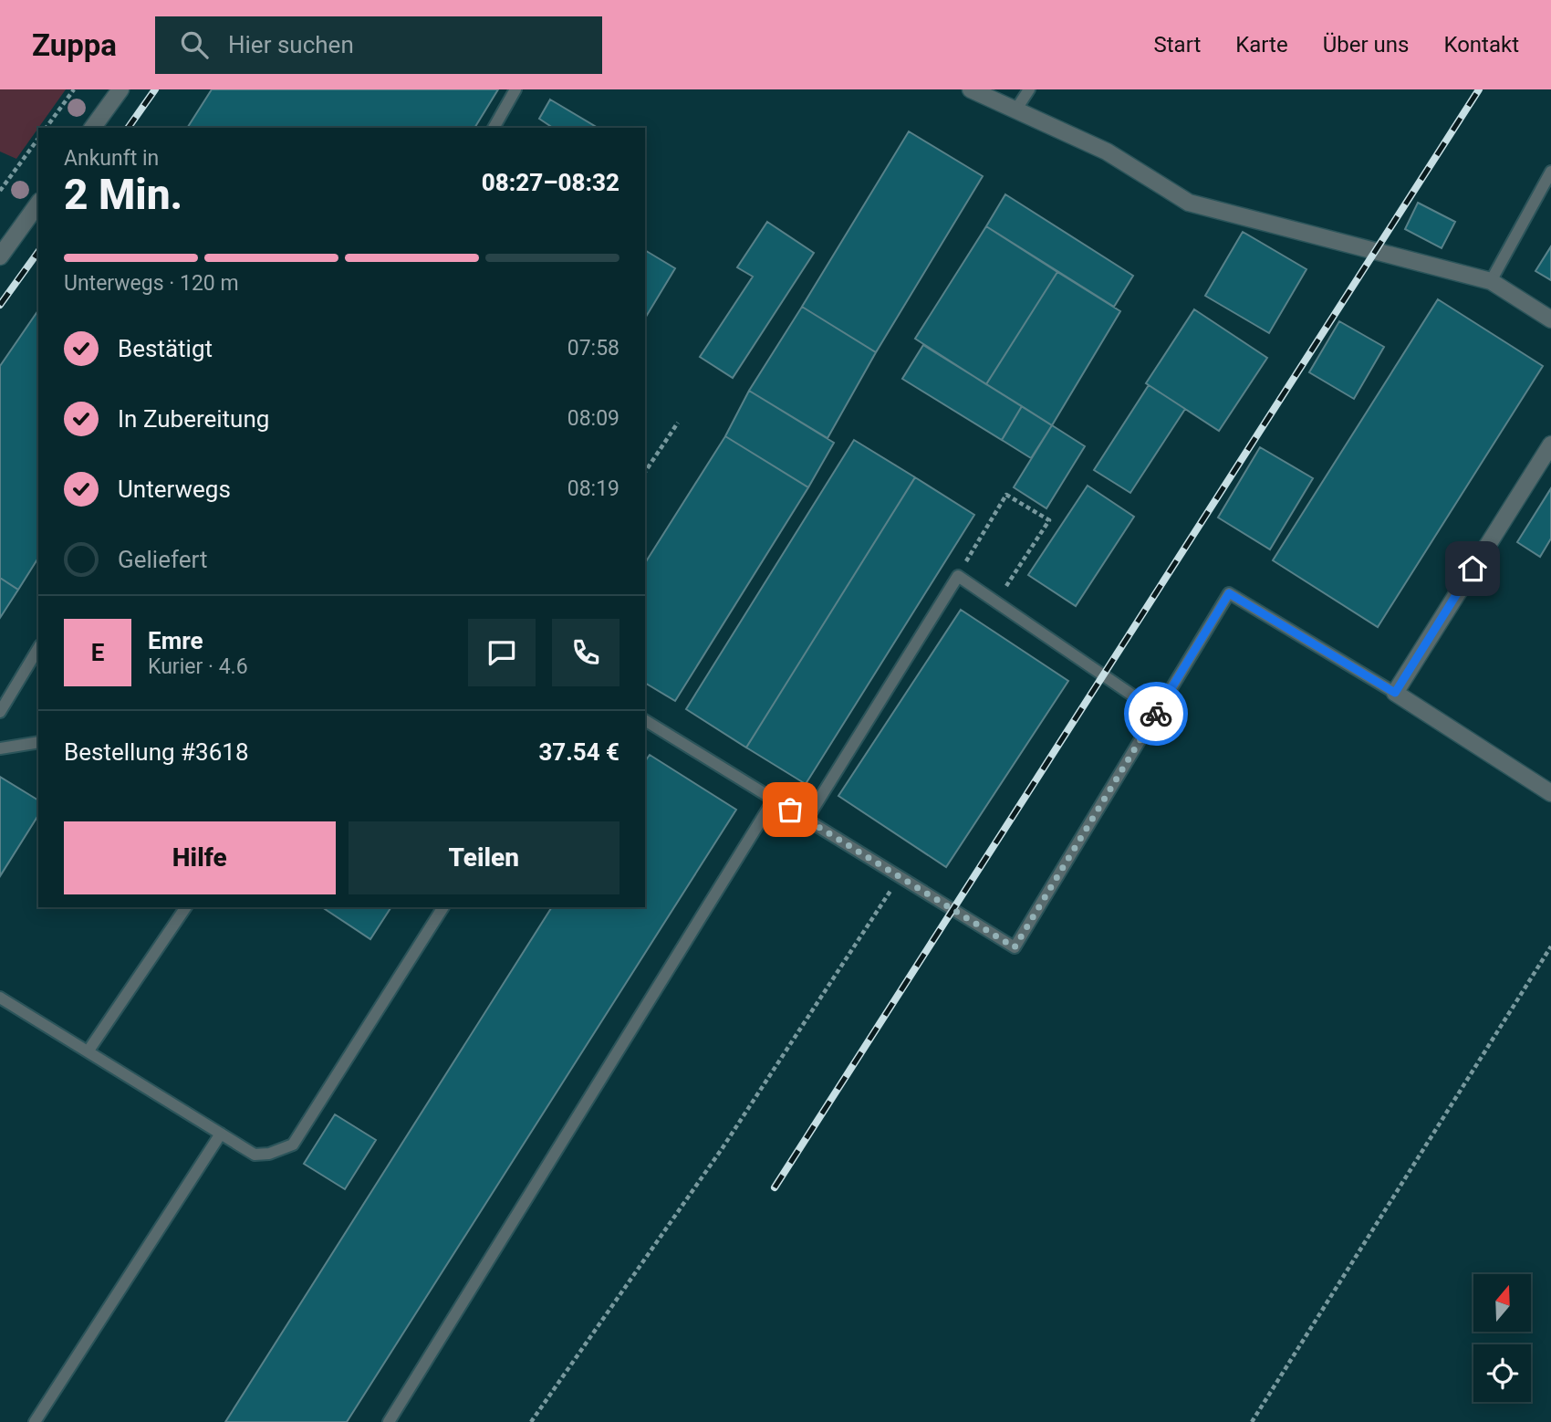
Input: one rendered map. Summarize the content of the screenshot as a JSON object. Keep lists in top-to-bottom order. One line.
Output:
{"north":"top","page":{"header":"Zuppa","search":"Hier suchen","nav":["Start","Karte","Über uns","Kontakt"],"heading":["2 Min.","Ankunft in","08:27–08:32"],"panel":["Emre","Kurier · 4.6","Bestellung #3618","37.54 €"],"bar":"Unterwegs · 120 m","list":[["Bestätigt","07:58"],["In Zubereitung","08:09"],["Unterwegs","08:19"],"Geliefert"],"round":"E","buttons":["Hilfe","Teilen"]}}
